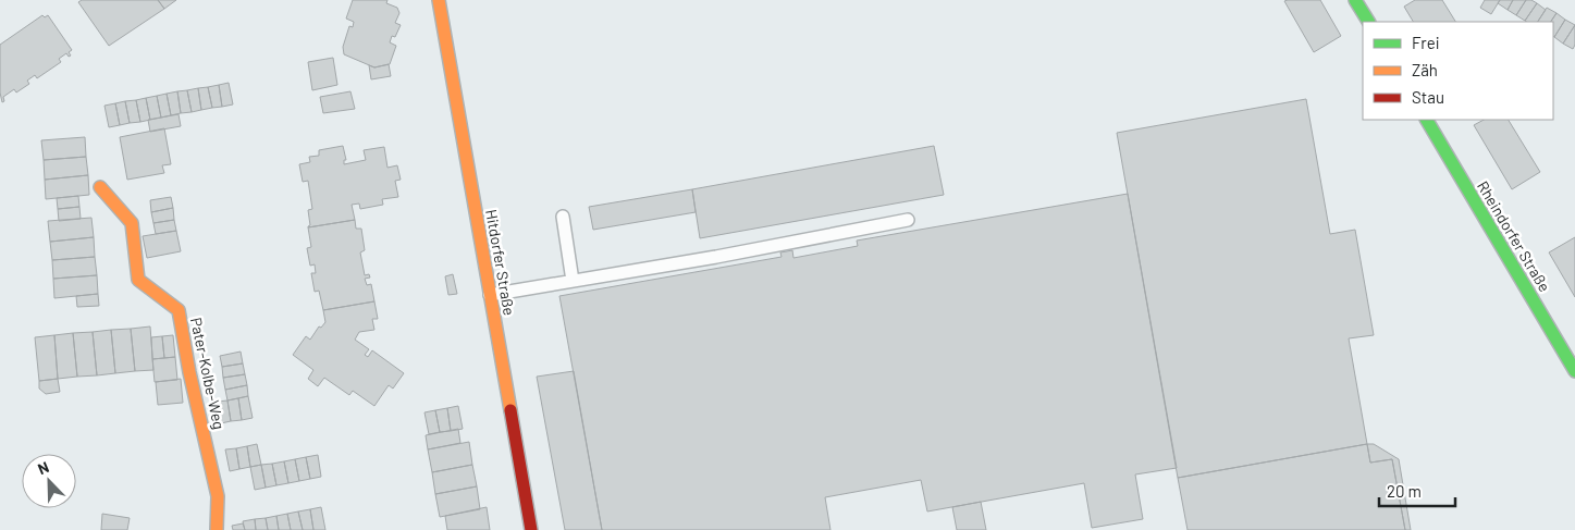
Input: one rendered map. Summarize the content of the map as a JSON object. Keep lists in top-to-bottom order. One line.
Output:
{"streets":{"street":["Rheindorfer Straße","Hitdorfer Straße","Pater-Kolbe-Weg"]},"legend":["Frei","Zäh","Stau"],"scale_bar":"20 m","north":"top left"}
